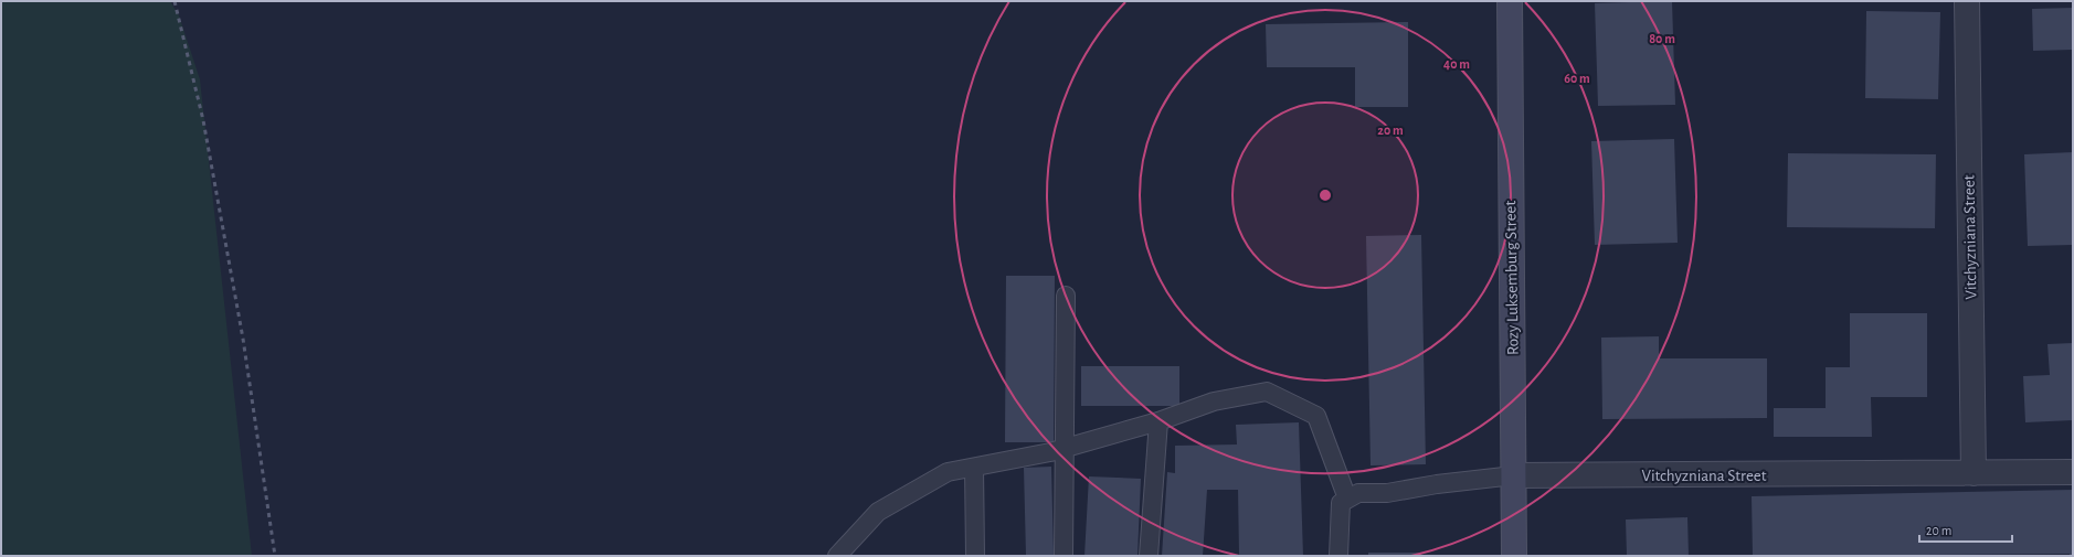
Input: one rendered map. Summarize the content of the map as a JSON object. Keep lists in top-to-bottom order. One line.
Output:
{"streets":{"street":["Vitchyzniana Street","Rozy Luksemburg Street"]},"crossings":[["Vitchyzniana Street","Rozy Luksemburg Street"]],"scale_bar":"20 m","rings":["80 m","40 m","60 m","20 m"]}
